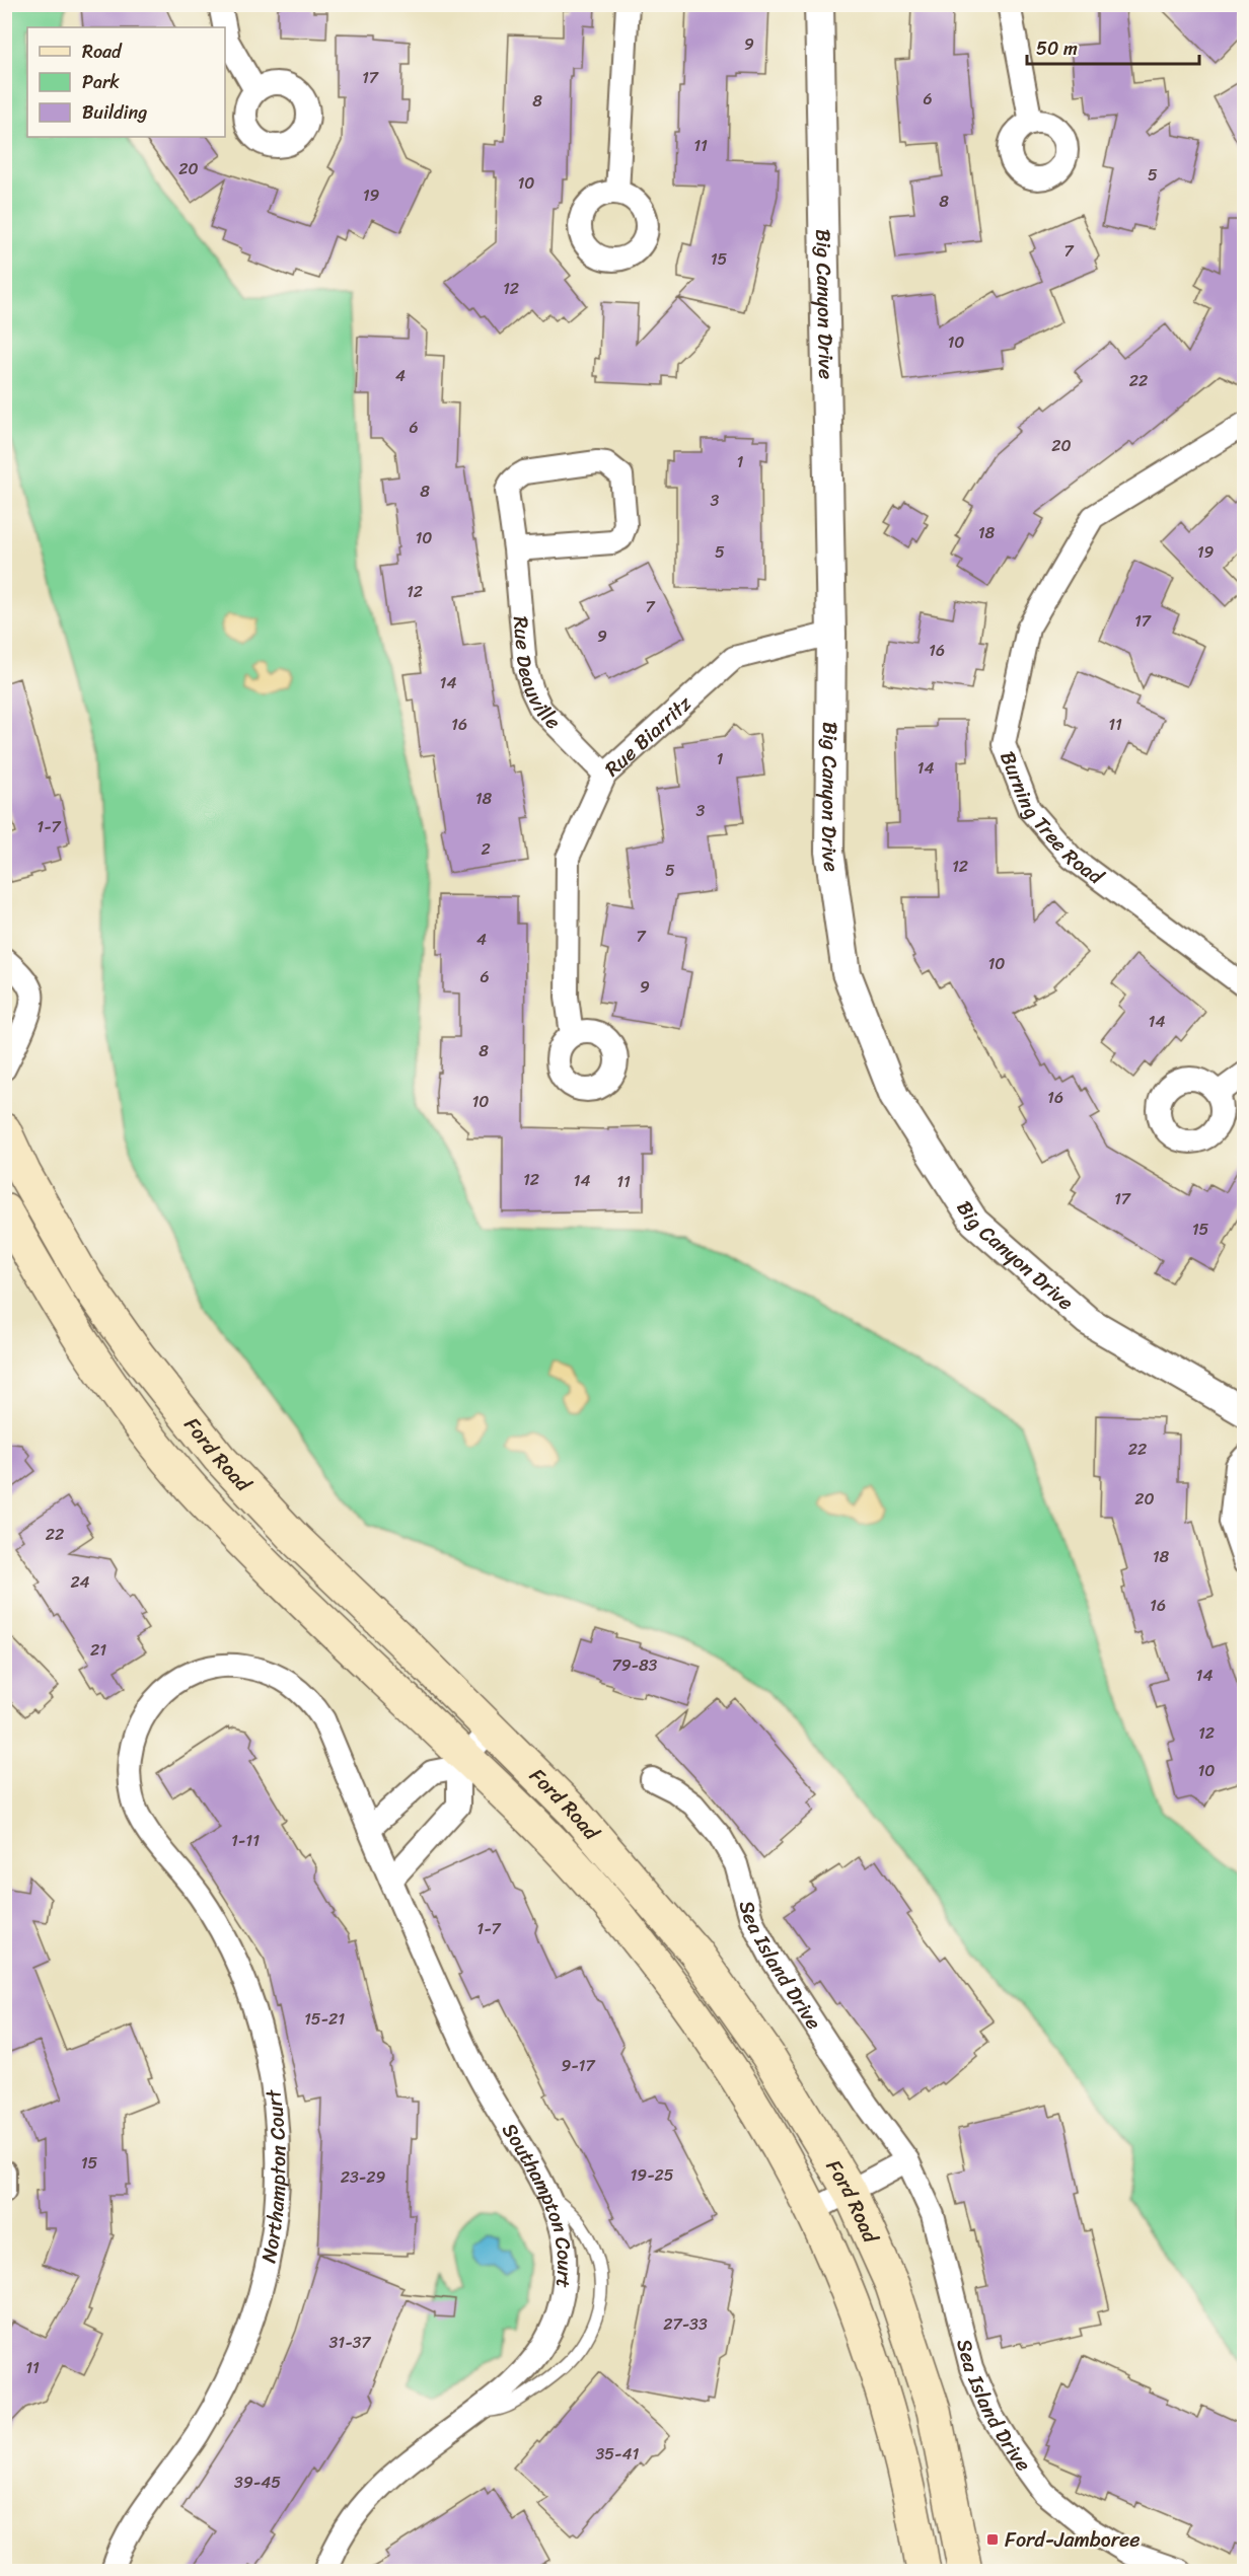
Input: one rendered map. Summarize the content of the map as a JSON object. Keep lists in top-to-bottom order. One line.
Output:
{"streets":{"main road":["Ford Road"],"street":["Big Canyon Drive","Rue Deauville","Rue Biarritz","Burning Tree Road","Sea Island Drive","Northampton Court","Southampton Court"]},"crossings":[["Big Canyon Drive","Rue Biarritz"],["Rue Deauville","Rue Biarritz"],["Northampton Court","Southampton Court"]],"places":{"transit":["Ford-Jamboree"]},"house_numbers":["9","17","6","8","11","20","5","10","19","8","7","15","12","10","4","22","6","20","1","8","3","18","10","5","19","12","7","17","9","16","14","16","11","1","14","18","3","1-7","2","12","5","7","4","10","6","9","14","8","16","10","12","14","11","17","15","22","20","22","18","24","16","21","79-83","14","12","10","1-11","1-7","15-21","9-17","15","19-25","23-29","27-33","31-37","11","35-41","39-45"],"legend":["Road","Park","Building"],"scale_bar":"50 m"}
